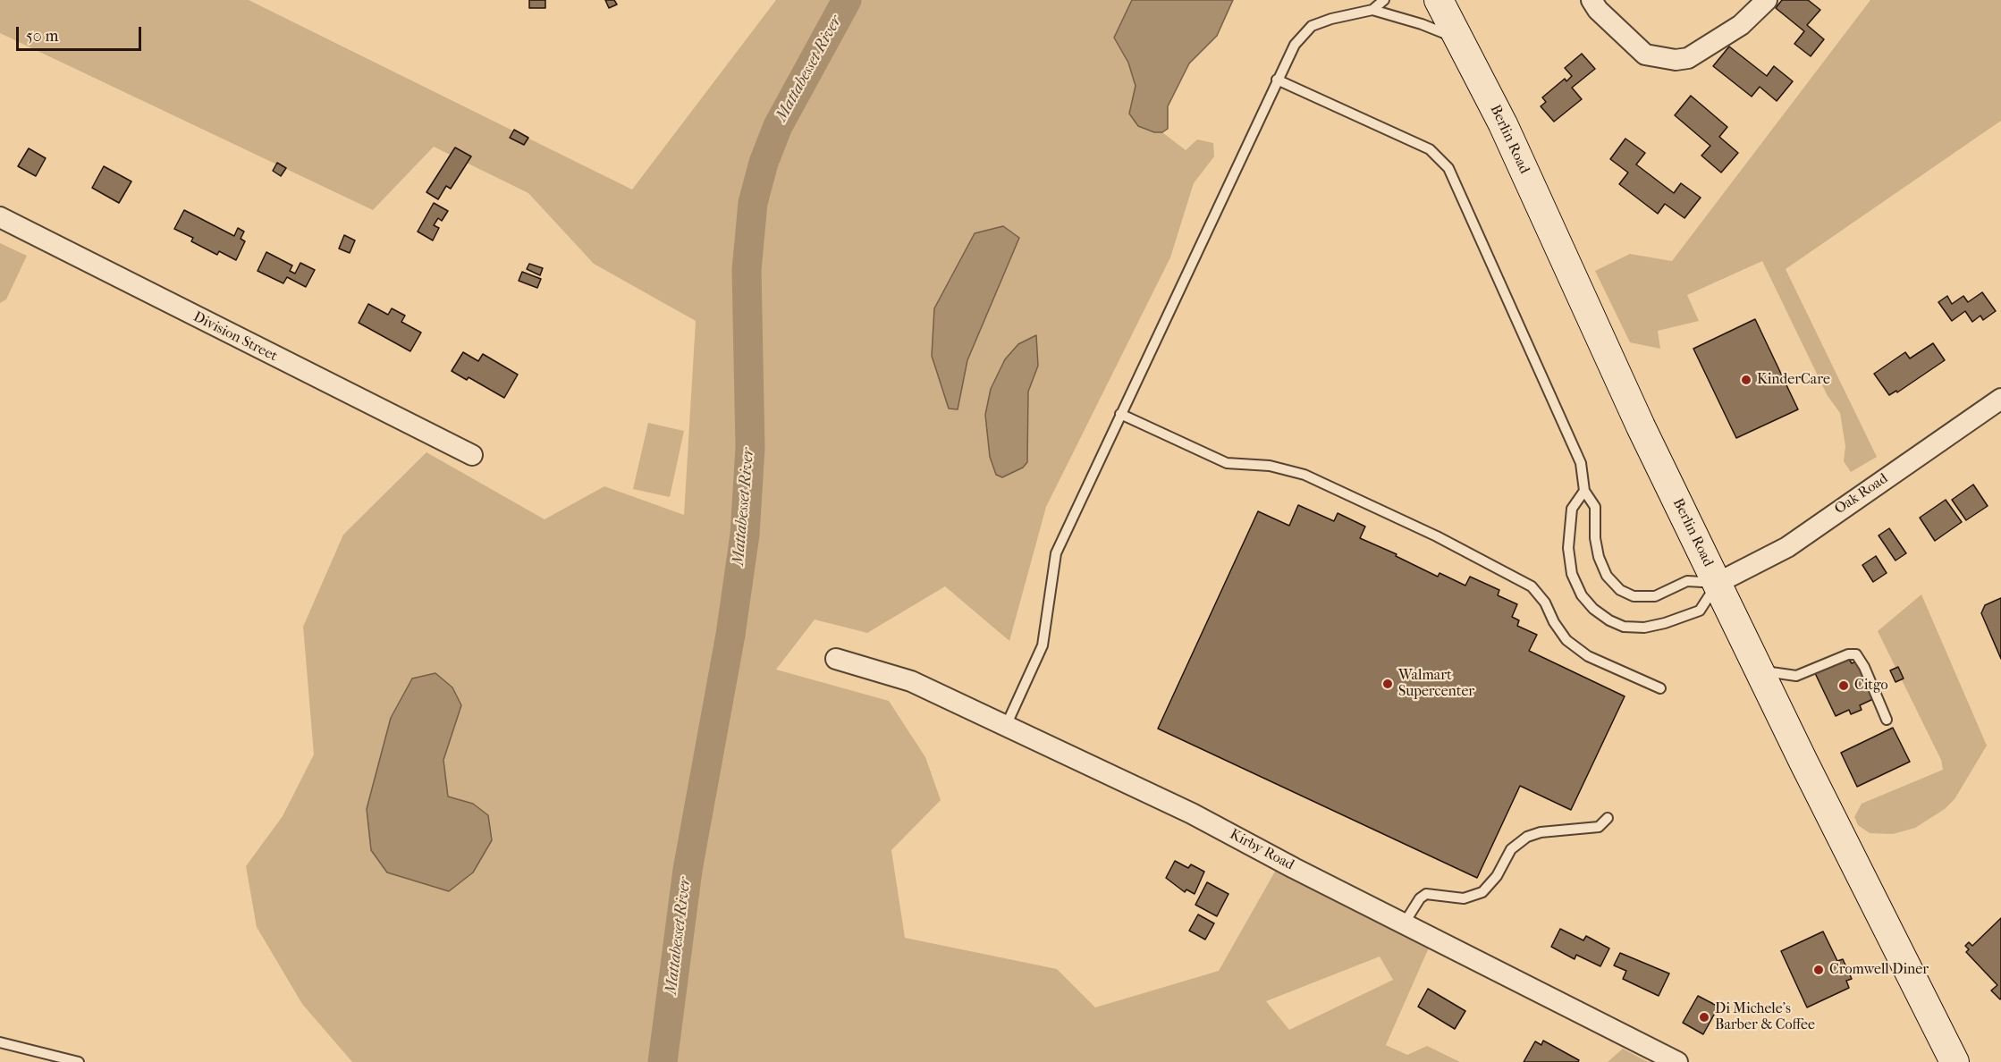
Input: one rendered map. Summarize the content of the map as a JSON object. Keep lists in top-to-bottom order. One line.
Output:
{"streets":{"main road":["Berlin Road"],"street":["Division Street","Oak Road","Kirby Road"]},"crossings":[["Berlin Road","Oak Road"]],"water":["Mattabesset River"],"places":["KinderCare","Walmart Supercenter","Citgo","Cromwell Diner","Di Michele's Barber & Coffee"],"scale_bar":"50 m"}
